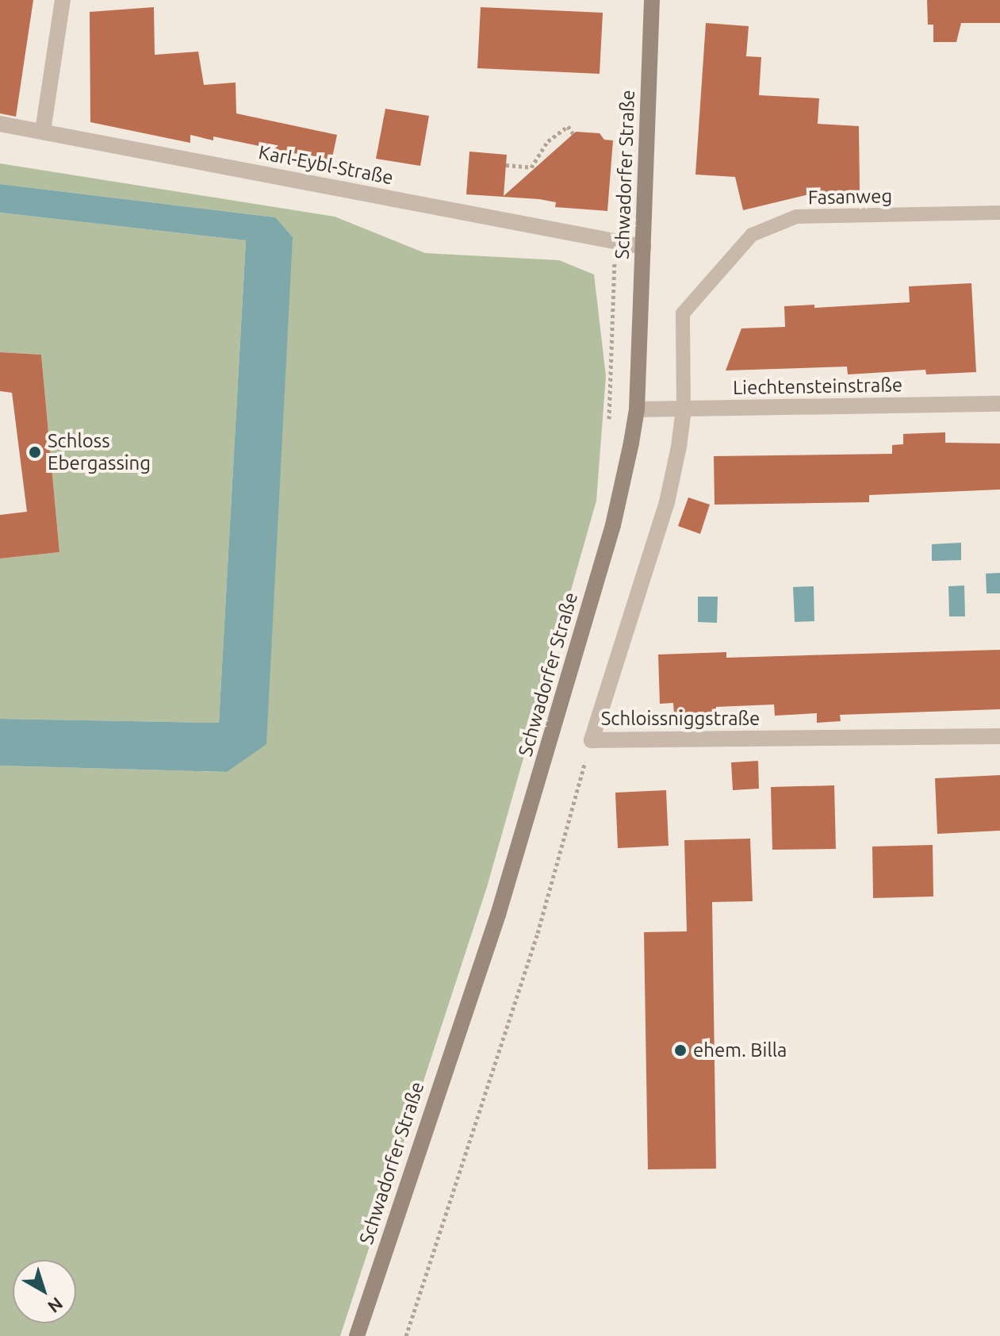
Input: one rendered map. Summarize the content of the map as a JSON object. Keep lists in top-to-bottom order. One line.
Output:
{"streets":{"main road":["Schwadorfer Straße"],"street":["Karl-Eybl-Straße","Liechtensteinstraße","Schloissniggstraße"],"lane":["Fasanweg"]},"crossings":[["Karl-Eybl-Straße","Schwadorfer Straße"],["Schwadorfer Straße","Liechtensteinstraße"],["Fasanweg","Liechtensteinstraße"],["Fasanweg","Schloissniggstraße"],["Liechtensteinstraße","Schloissniggstraße"]],"places":["Schloss Ebergassing","ehem. Billa"],"north":"bottom right"}
